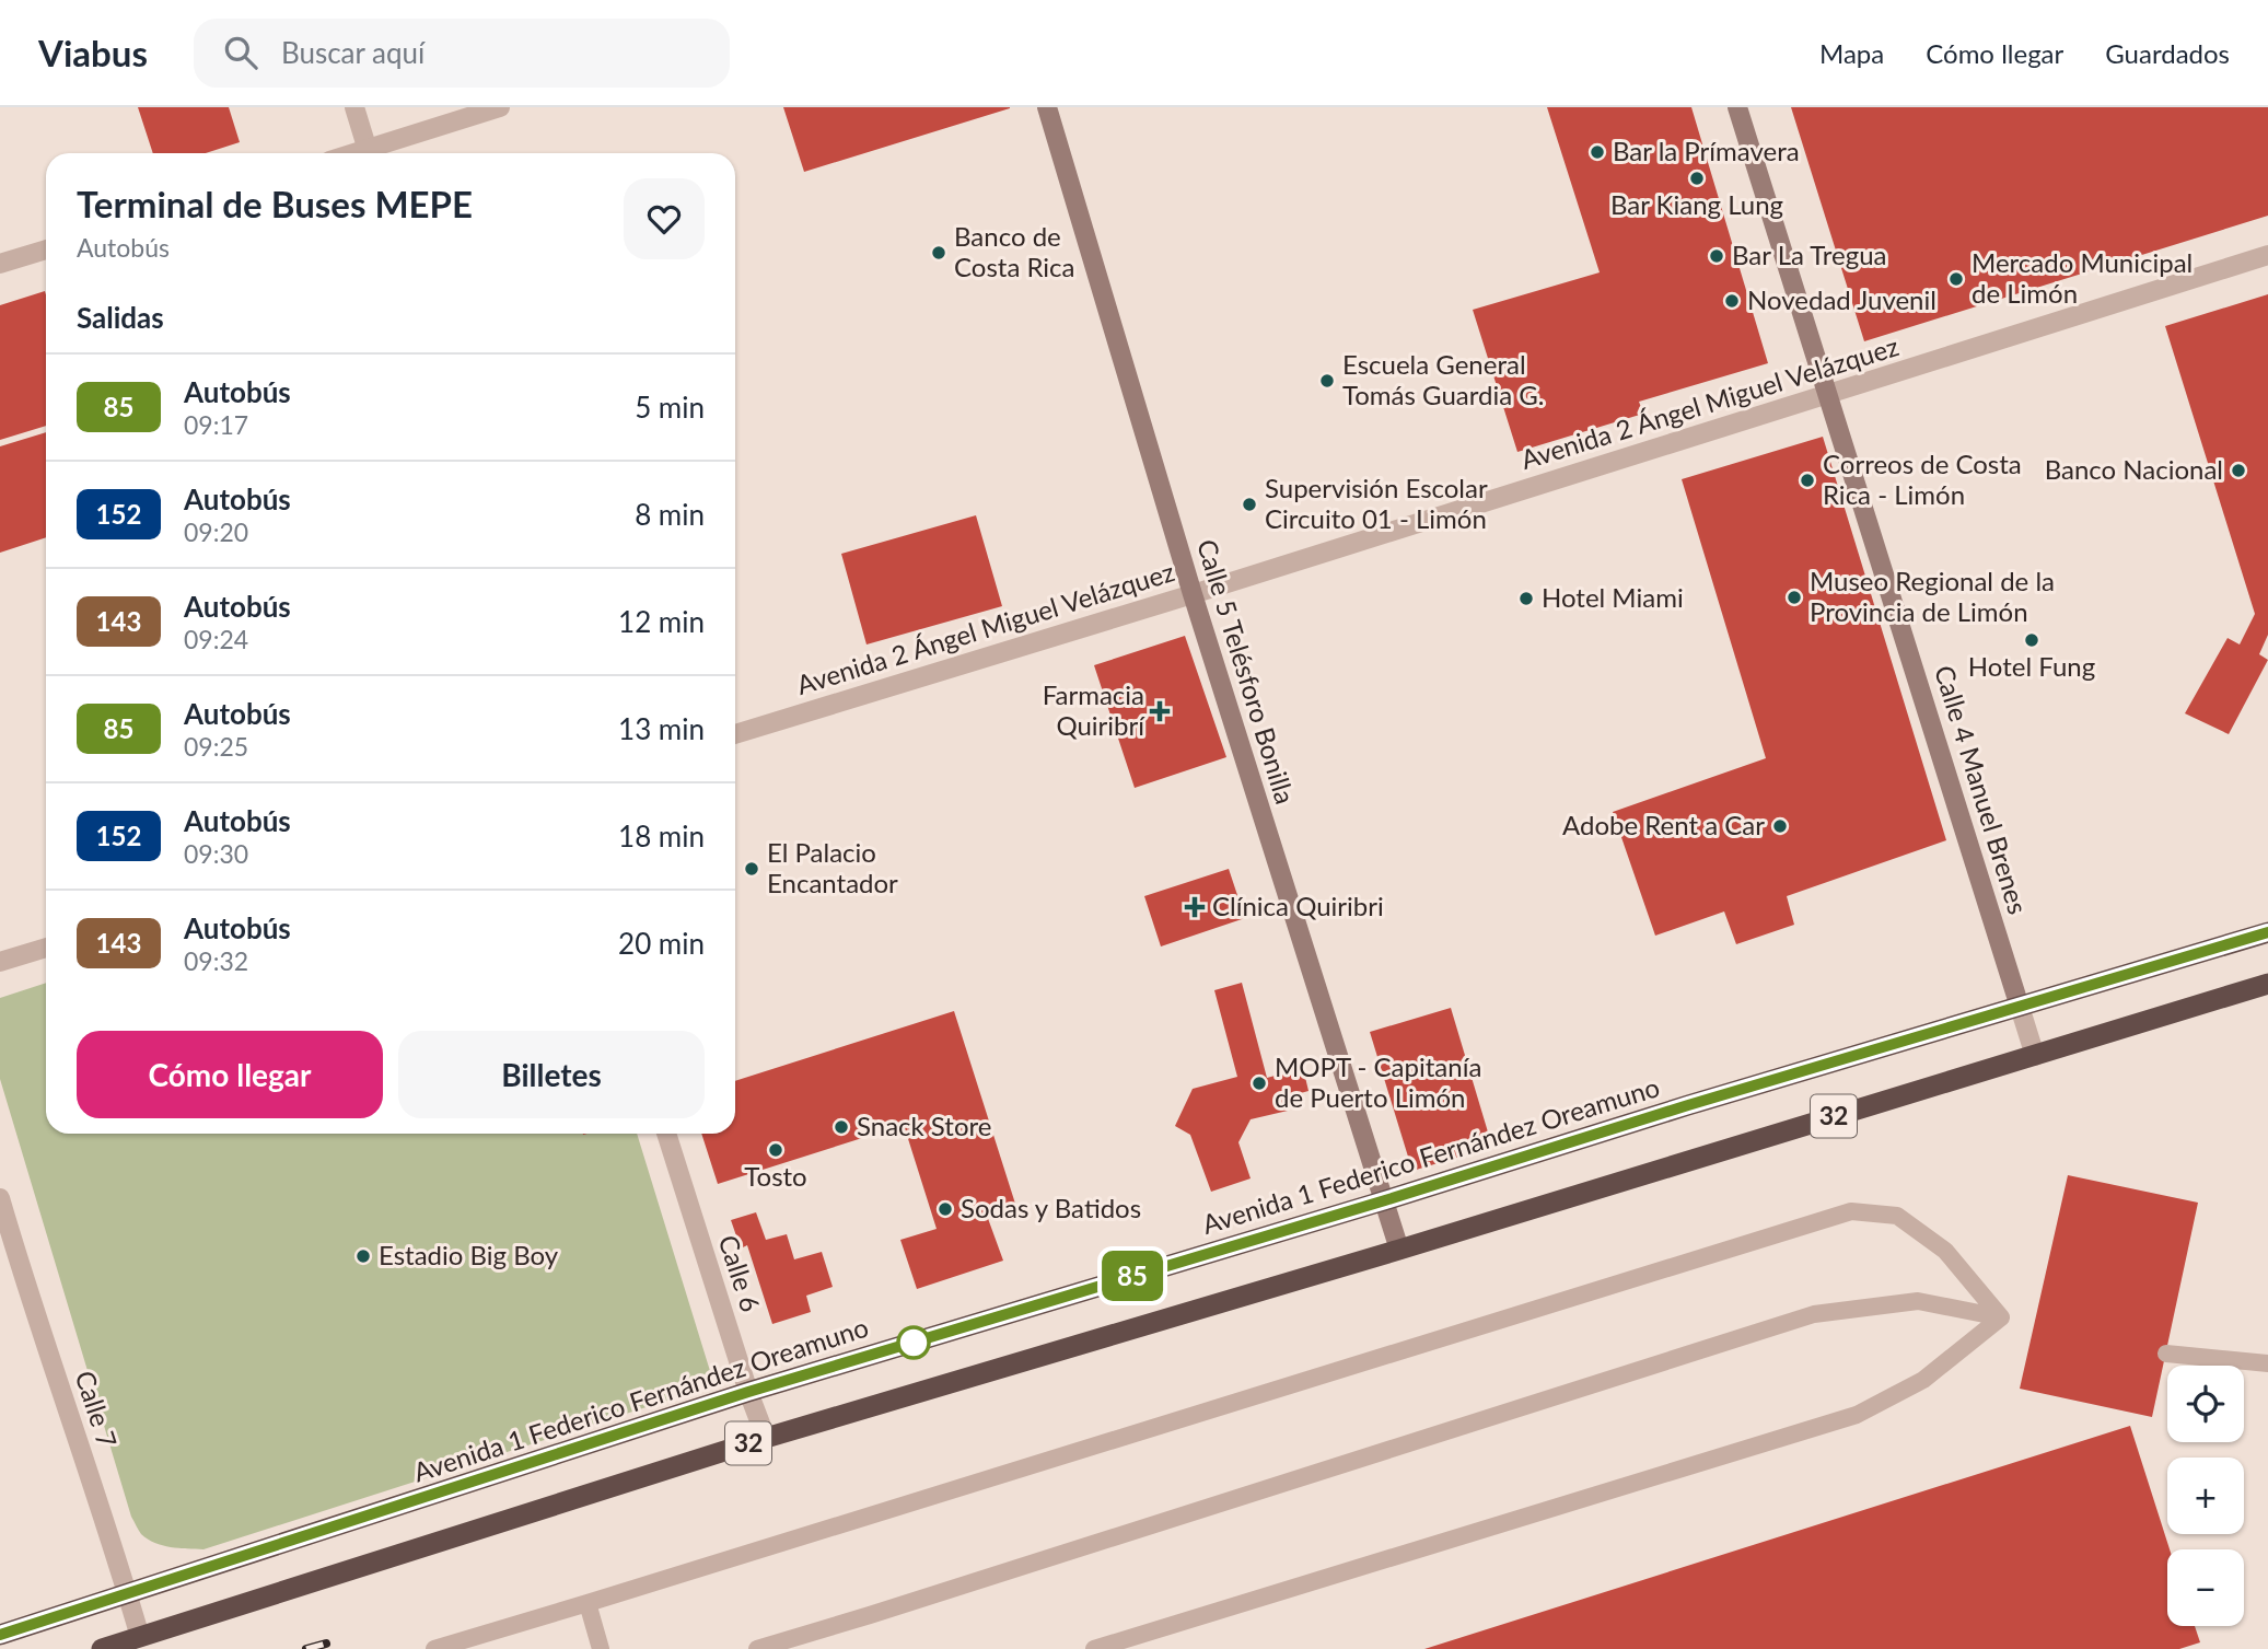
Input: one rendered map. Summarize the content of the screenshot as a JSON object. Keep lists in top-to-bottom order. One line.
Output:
{"streets":{"highway":["32","Avenida 1 Federico Fernández Oreamuno"],"main road":["Calle 5 Telésforo Bonilla","Calle 4 Manuel Brenes"],"street":["Avenida 2 Ángel Miguel Velázquez","Calle 6","Calle 7"]},"crossings":[["Avenida 2 Ángel Miguel Velázquez","Calle 5 Telésforo Bonilla"],["Avenida 2 Ángel Miguel Velázquez","Calle 4 Manuel Brenes"],["Calle 5 Telésforo Bonilla","32"],["Calle 5 Telésforo Bonilla","Avenida 1 Federico Fernández Oreamuno"],["Calle 4 Manuel Brenes","Avenida 1 Federico Fernández Oreamuno"],["32","Calle 6"],["32","Calle 7"],["Avenida 1 Federico Fernández Oreamuno","Calle 6"],["Avenida 1 Federico Fernández Oreamuno","Calle 7"]],"places":{"other":["Bar la Prímavera","Bar Kiang Lung","Banco de Costa Rica","Bar La Tregua","Mercado Municipal de Limón","Novedad Juvenil","Escuela General Tomás Guardia G.","Banco Nacional","Correos de Costa Rica - Limón","Supervisión Escolar Circuito 01 - Limón","Museo Regional de la Provincia de Limón","Hotel Miami","Hotel Fung","Adobe Rent a Car","El Palacio Encantador","MOPT - Capitanía de Puerto Limón","Snack Store","Tosto","Sodas y Batidos","Estadio Big Boy"],"health":["Farmacia Quiribrí","Clínica Quiribri"]},"lines":["bus line 85"],"page":{"header":"Viabus","search":"Buscar aquí","nav":["Mapa","Cómo llegar","Guardados"],"on_map":"85","heading":[["Terminal de Buses MEPE","Autobús"],"Salidas"],"list":[{"mark":"85","name":"Autobús","note":"09:17","value":"5 min"},{"mark":"152","name":"Autobús","note":"09:20","value":"8 min"},{"mark":"143","name":"Autobús","note":"09:24","value":"12 min"},{"mark":"85","name":"Autobús","note":"09:25","value":"13 min"},{"mark":"152","name":"Autobús","note":"09:30","value":"18 min"},{"mark":"143","name":"Autobús","note":"09:32","value":"20 min"}],"buttons":["Cómo llegar","Billetes"],"map_buttons":["+","−"]}}
